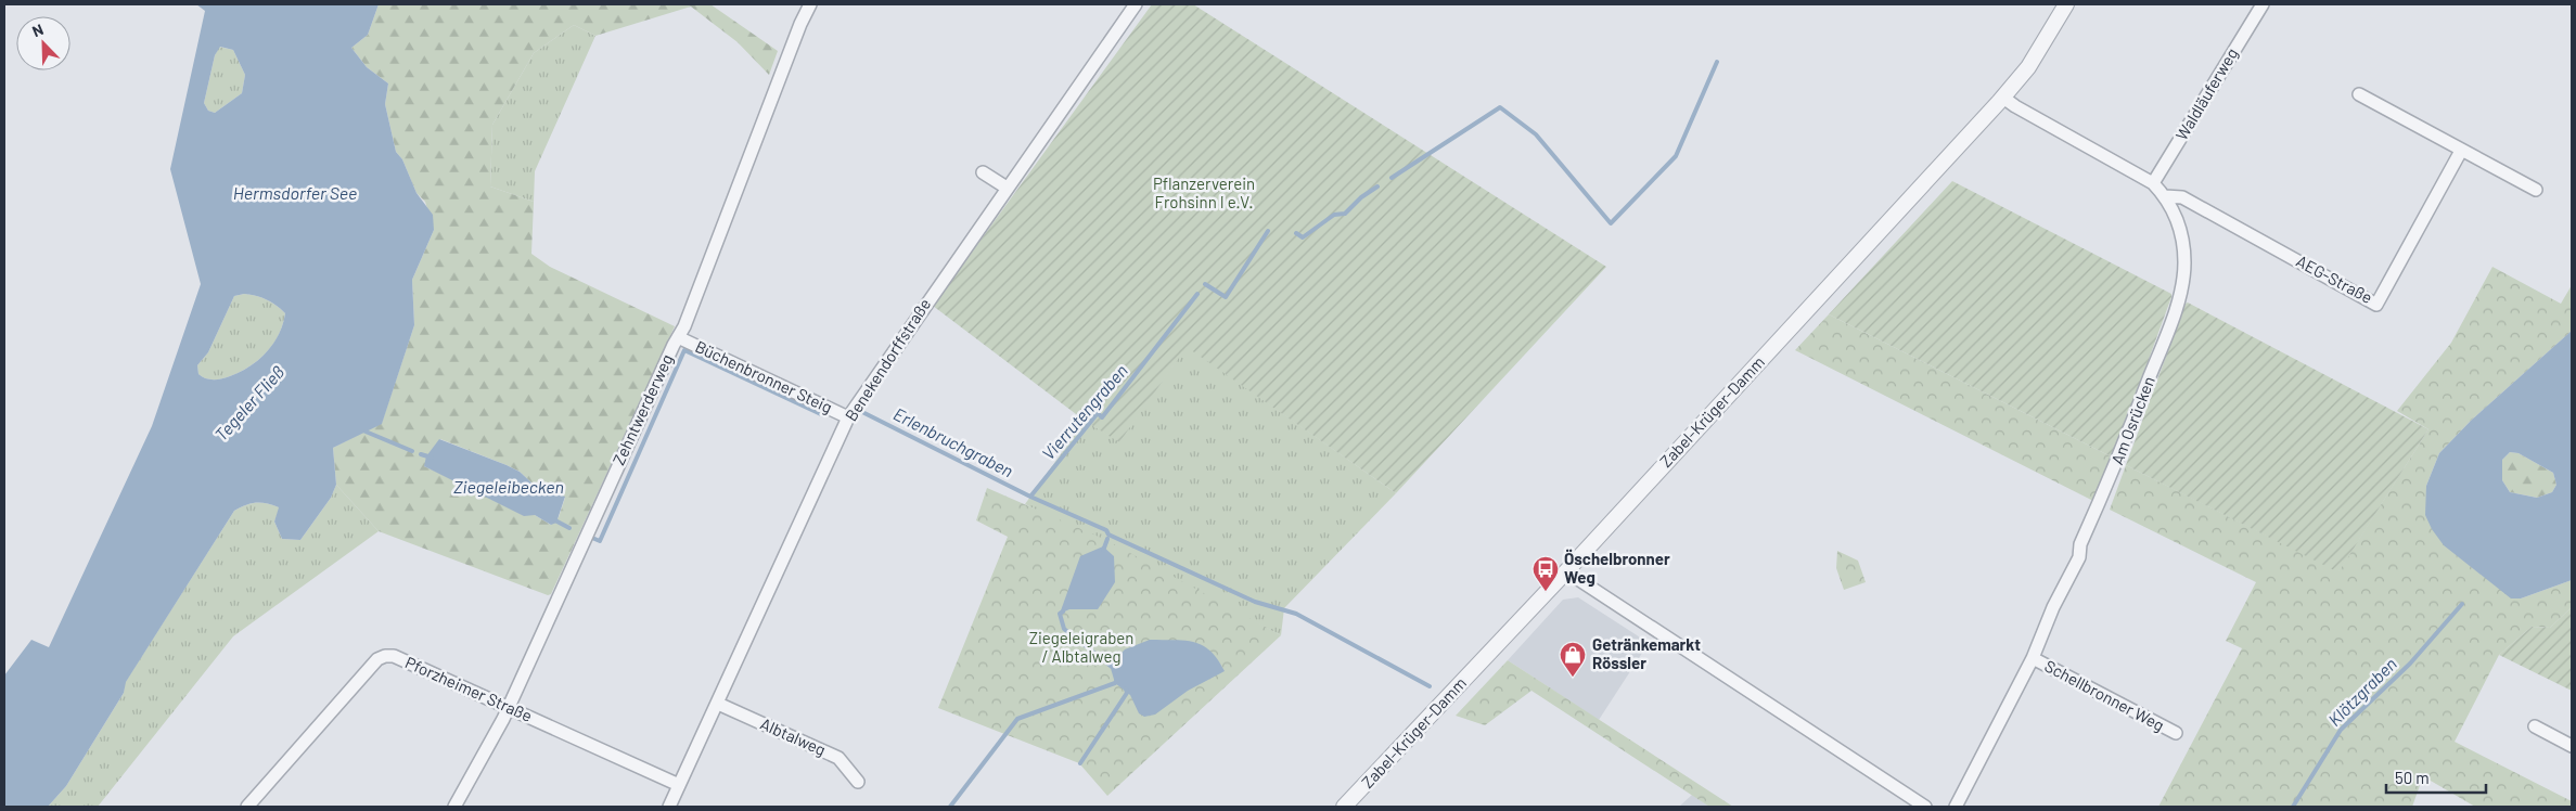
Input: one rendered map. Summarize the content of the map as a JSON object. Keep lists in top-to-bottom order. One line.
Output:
{"streets":{"street":["Waldläuferweg","AEG-Straße","Benekendorffstraße","Büchenbronner Steig","Zehntwerderweg","Zabel-Krüger-Damm","Am Osrücken","Pforzheimer Straße","Schellbronner Weg","Albtalweg"]},"crossings":[["Waldläuferweg","Am Osrücken"],["AEG-Straße","Am Osrücken"],["Benekendorffstraße","Büchenbronner Steig"],["Benekendorffstraße","Pforzheimer Straße"],["Benekendorffstraße","Albtalweg"],["Büchenbronner Steig","Zehntwerderweg"],["Zehntwerderweg","Pforzheimer Straße"],["Zabel-Krüger-Damm","Am Osrücken"],["Am Osrücken","Schellbronner Weg"]],"water":["Hermsdorfer See","Tegeler Fließ","Vierrutengraben","Erlenbruchgraben","Ziegeleibecken","Klötzgraben"],"parks":["Pflanzerverein Frohsinn I e.V.","Ziegeleigraben / Albtalweg"],"places":{"bus stop":["Öschelbronner Weg"],"shop":["Getränkemarkt Rössler"]},"scale_bar":"50 m","north":"top left"}
